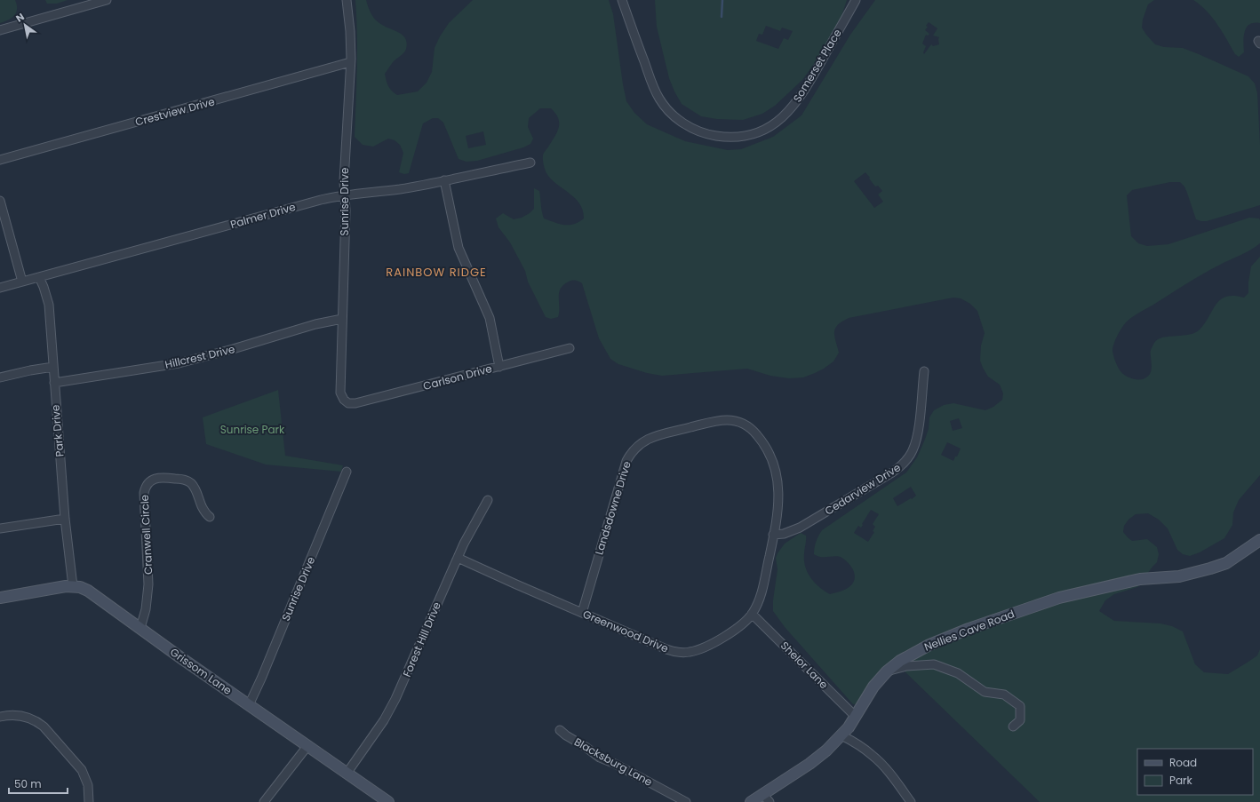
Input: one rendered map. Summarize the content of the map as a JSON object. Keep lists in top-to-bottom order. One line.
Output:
{"streets":{"street":["Somerset Place","Crestview Drive","Sunrise Drive","Palmer Drive","Hillcrest Drive","Carlson Drive","Park Drive","Cedarview Drive","Landsdowne Drive","Cranwell Circle","Nellies Cave Road","Greenwood Drive","Forest Hill Drive","Shelor Lane","Grissom Lane","Blacksburg Lane"]},"crossings":[["Crestview Drive","Sunrise Drive"],["Sunrise Drive","Palmer Drive"],["Sunrise Drive","Hillcrest Drive"],["Sunrise Drive","Carlson Drive"],["Sunrise Drive","Grissom Lane"],["Palmer Drive","Park Drive"],["Hillcrest Drive","Park Drive"],["Park Drive","Grissom Lane"],["Cedarview Drive","Landsdowne Drive"],["Cedarview Drive","Greenwood Drive"],["Landsdowne Drive","Greenwood Drive"],["Cranwell Circle","Grissom Lane"],["Nellies Cave Road","Shelor Lane"],["Greenwood Drive","Forest Hill Drive"],["Greenwood Drive","Shelor Lane"],["Forest Hill Drive","Grissom Lane"]],"districts":["RAINBOW RIDGE"],"parks":["Sunrise Park"],"legend":["Road","Park"],"scale_bar":"50 m","north":"top left"}
